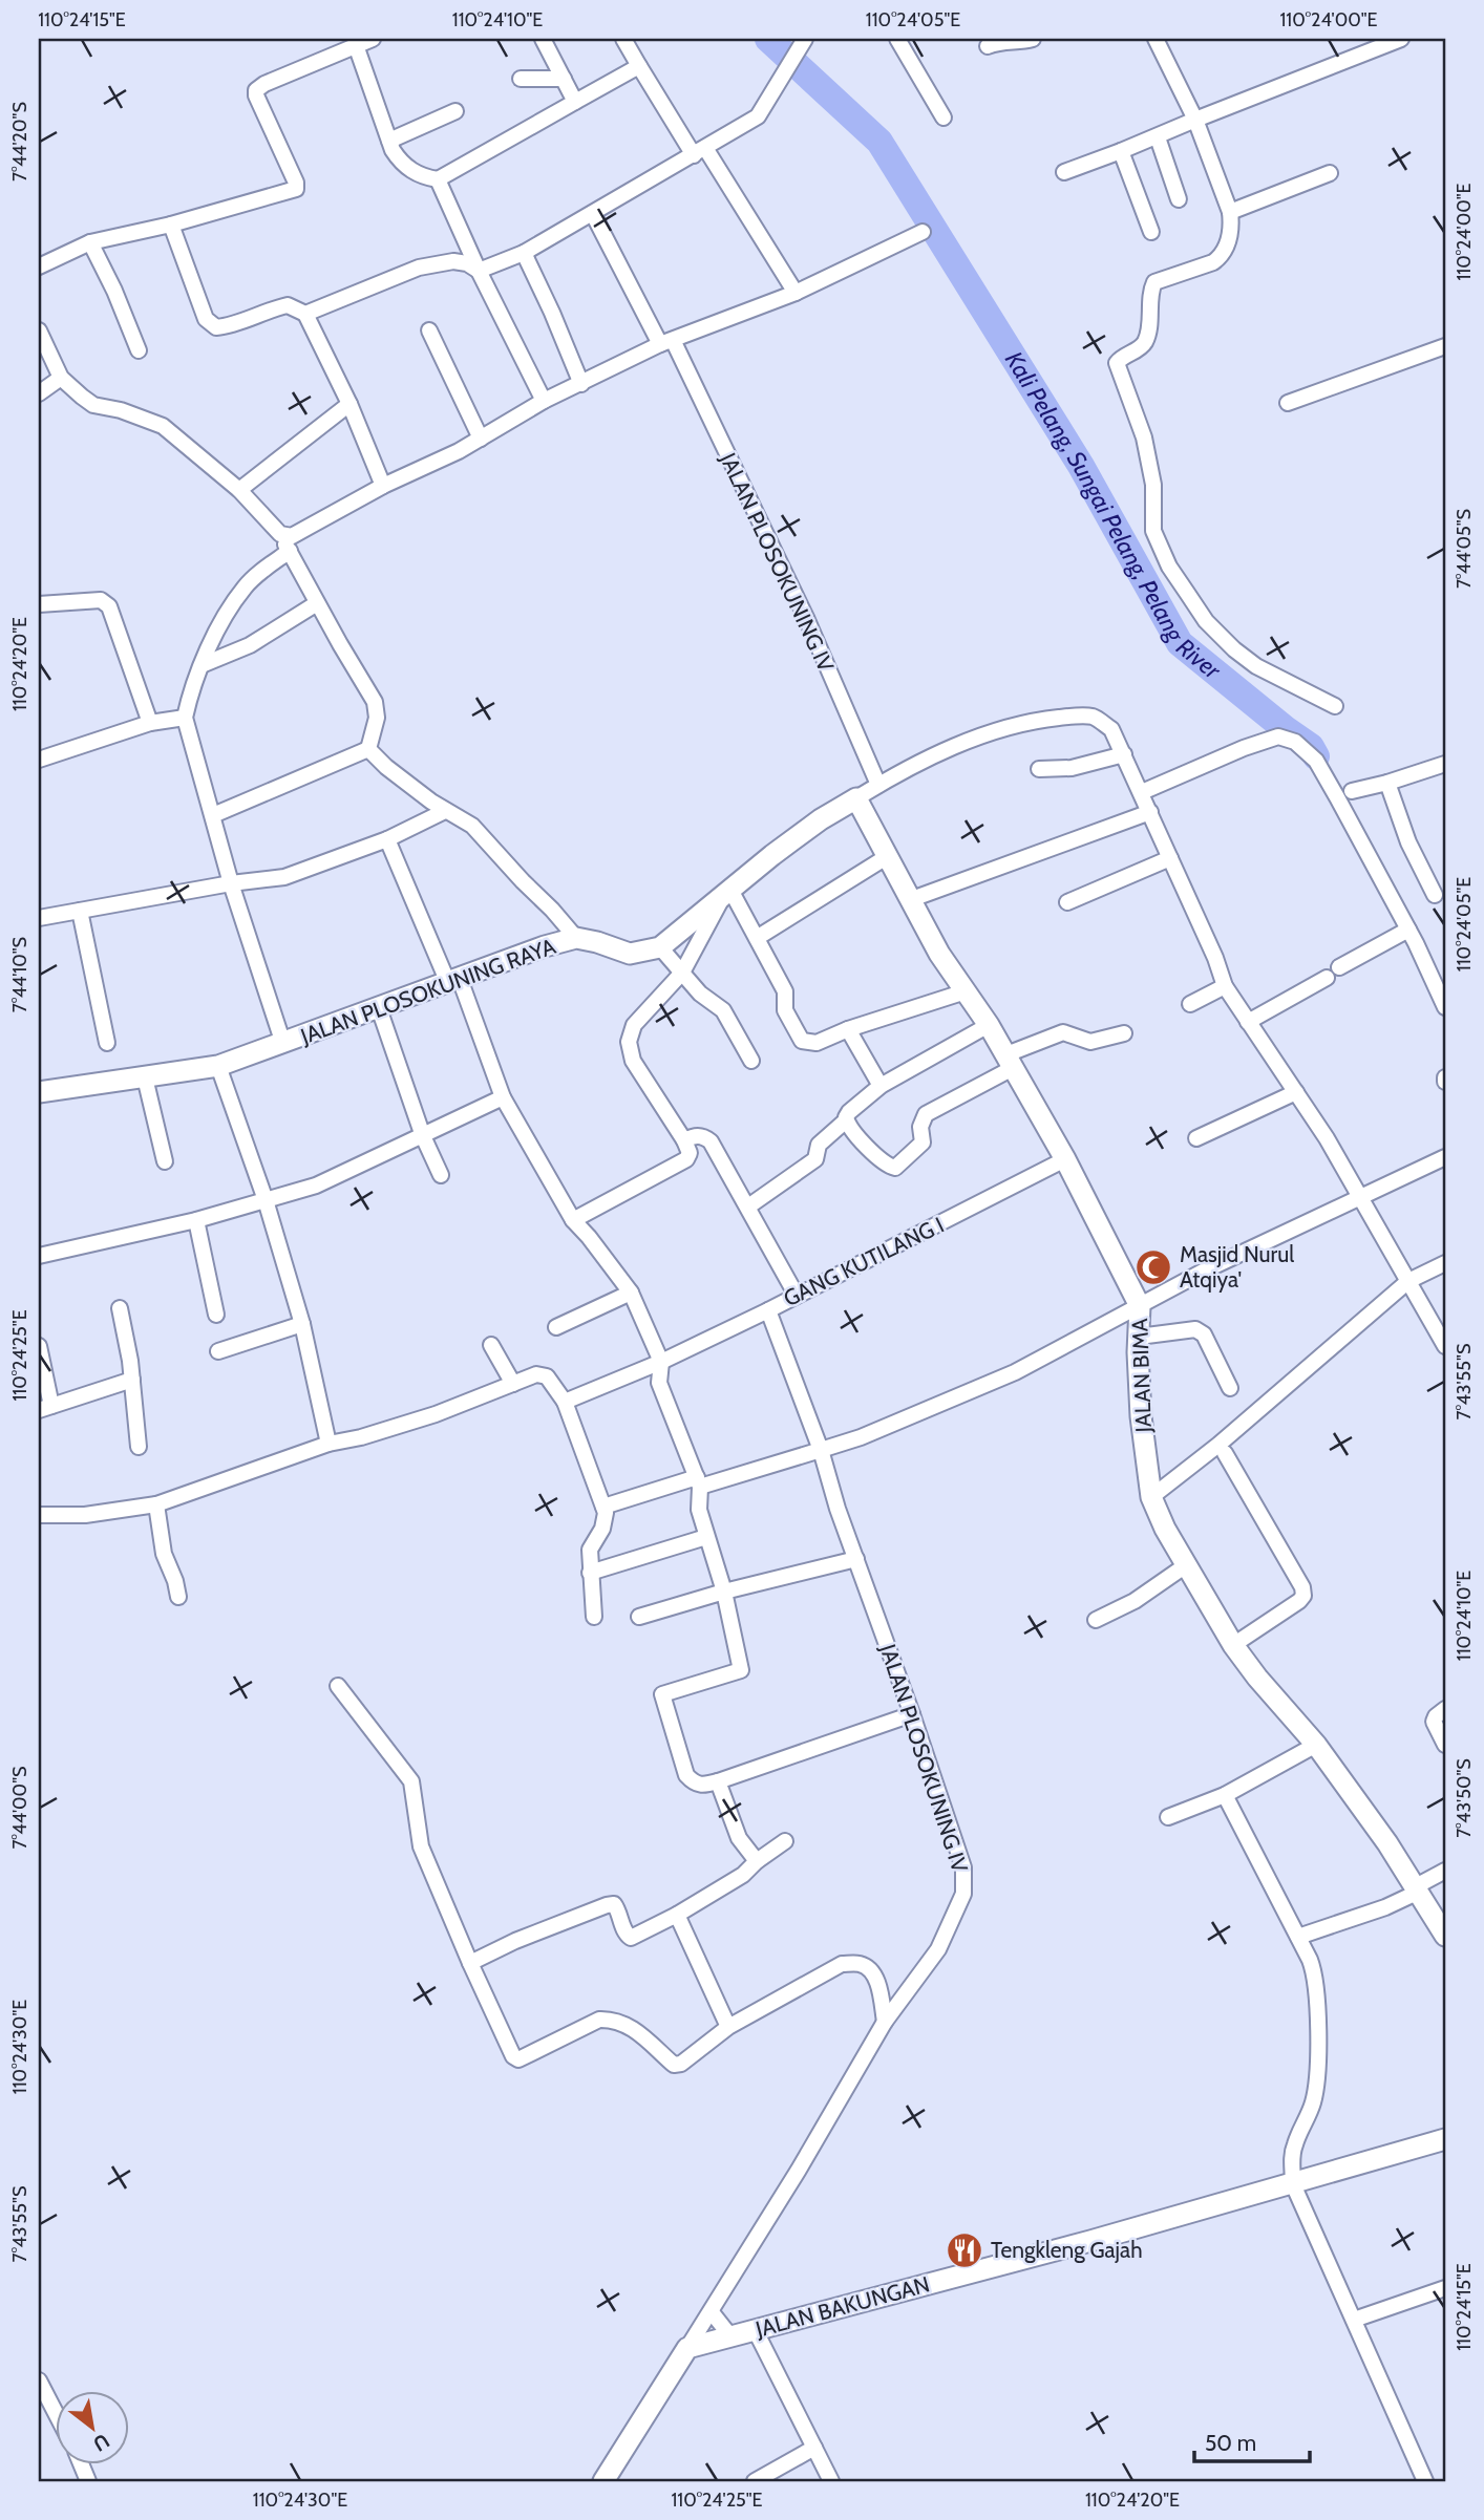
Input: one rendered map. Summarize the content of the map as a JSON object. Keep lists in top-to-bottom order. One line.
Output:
{"streets":{"street":["JALAN PLOSOKUNING IV","JALAN PLOSOKUNING RAYA","GANG KUTILANG I","JALAN BIMA","JALAN BAKUNGAN"]},"crossings":[["JALAN PLOSOKUNING IV","GANG KUTILANG I"],["JALAN PLOSOKUNING IV","JALAN BAKUNGAN"],["GANG KUTILANG I","JALAN BIMA"]],"water":["Kali Pelang, Sungai Pelang, Pelang River"],"places":{"mosque":["Masjid Nurul Atqiya'"],"restaurant":["Tengkleng Gajah"]},"scale_bar":"50 m","north":"bottom right","coordinates":["110°24'15\"E","110°24'10\"E","110°24'05\"E","110°24'00\"E","7°44'20\"S","7°44'05\"S","110°24'20\"E","7°44'10\"S","110°24'25\"E","7°43'55\"S","7°43'50\"S","7°44'00\"S","110°24'30\"E"]}
